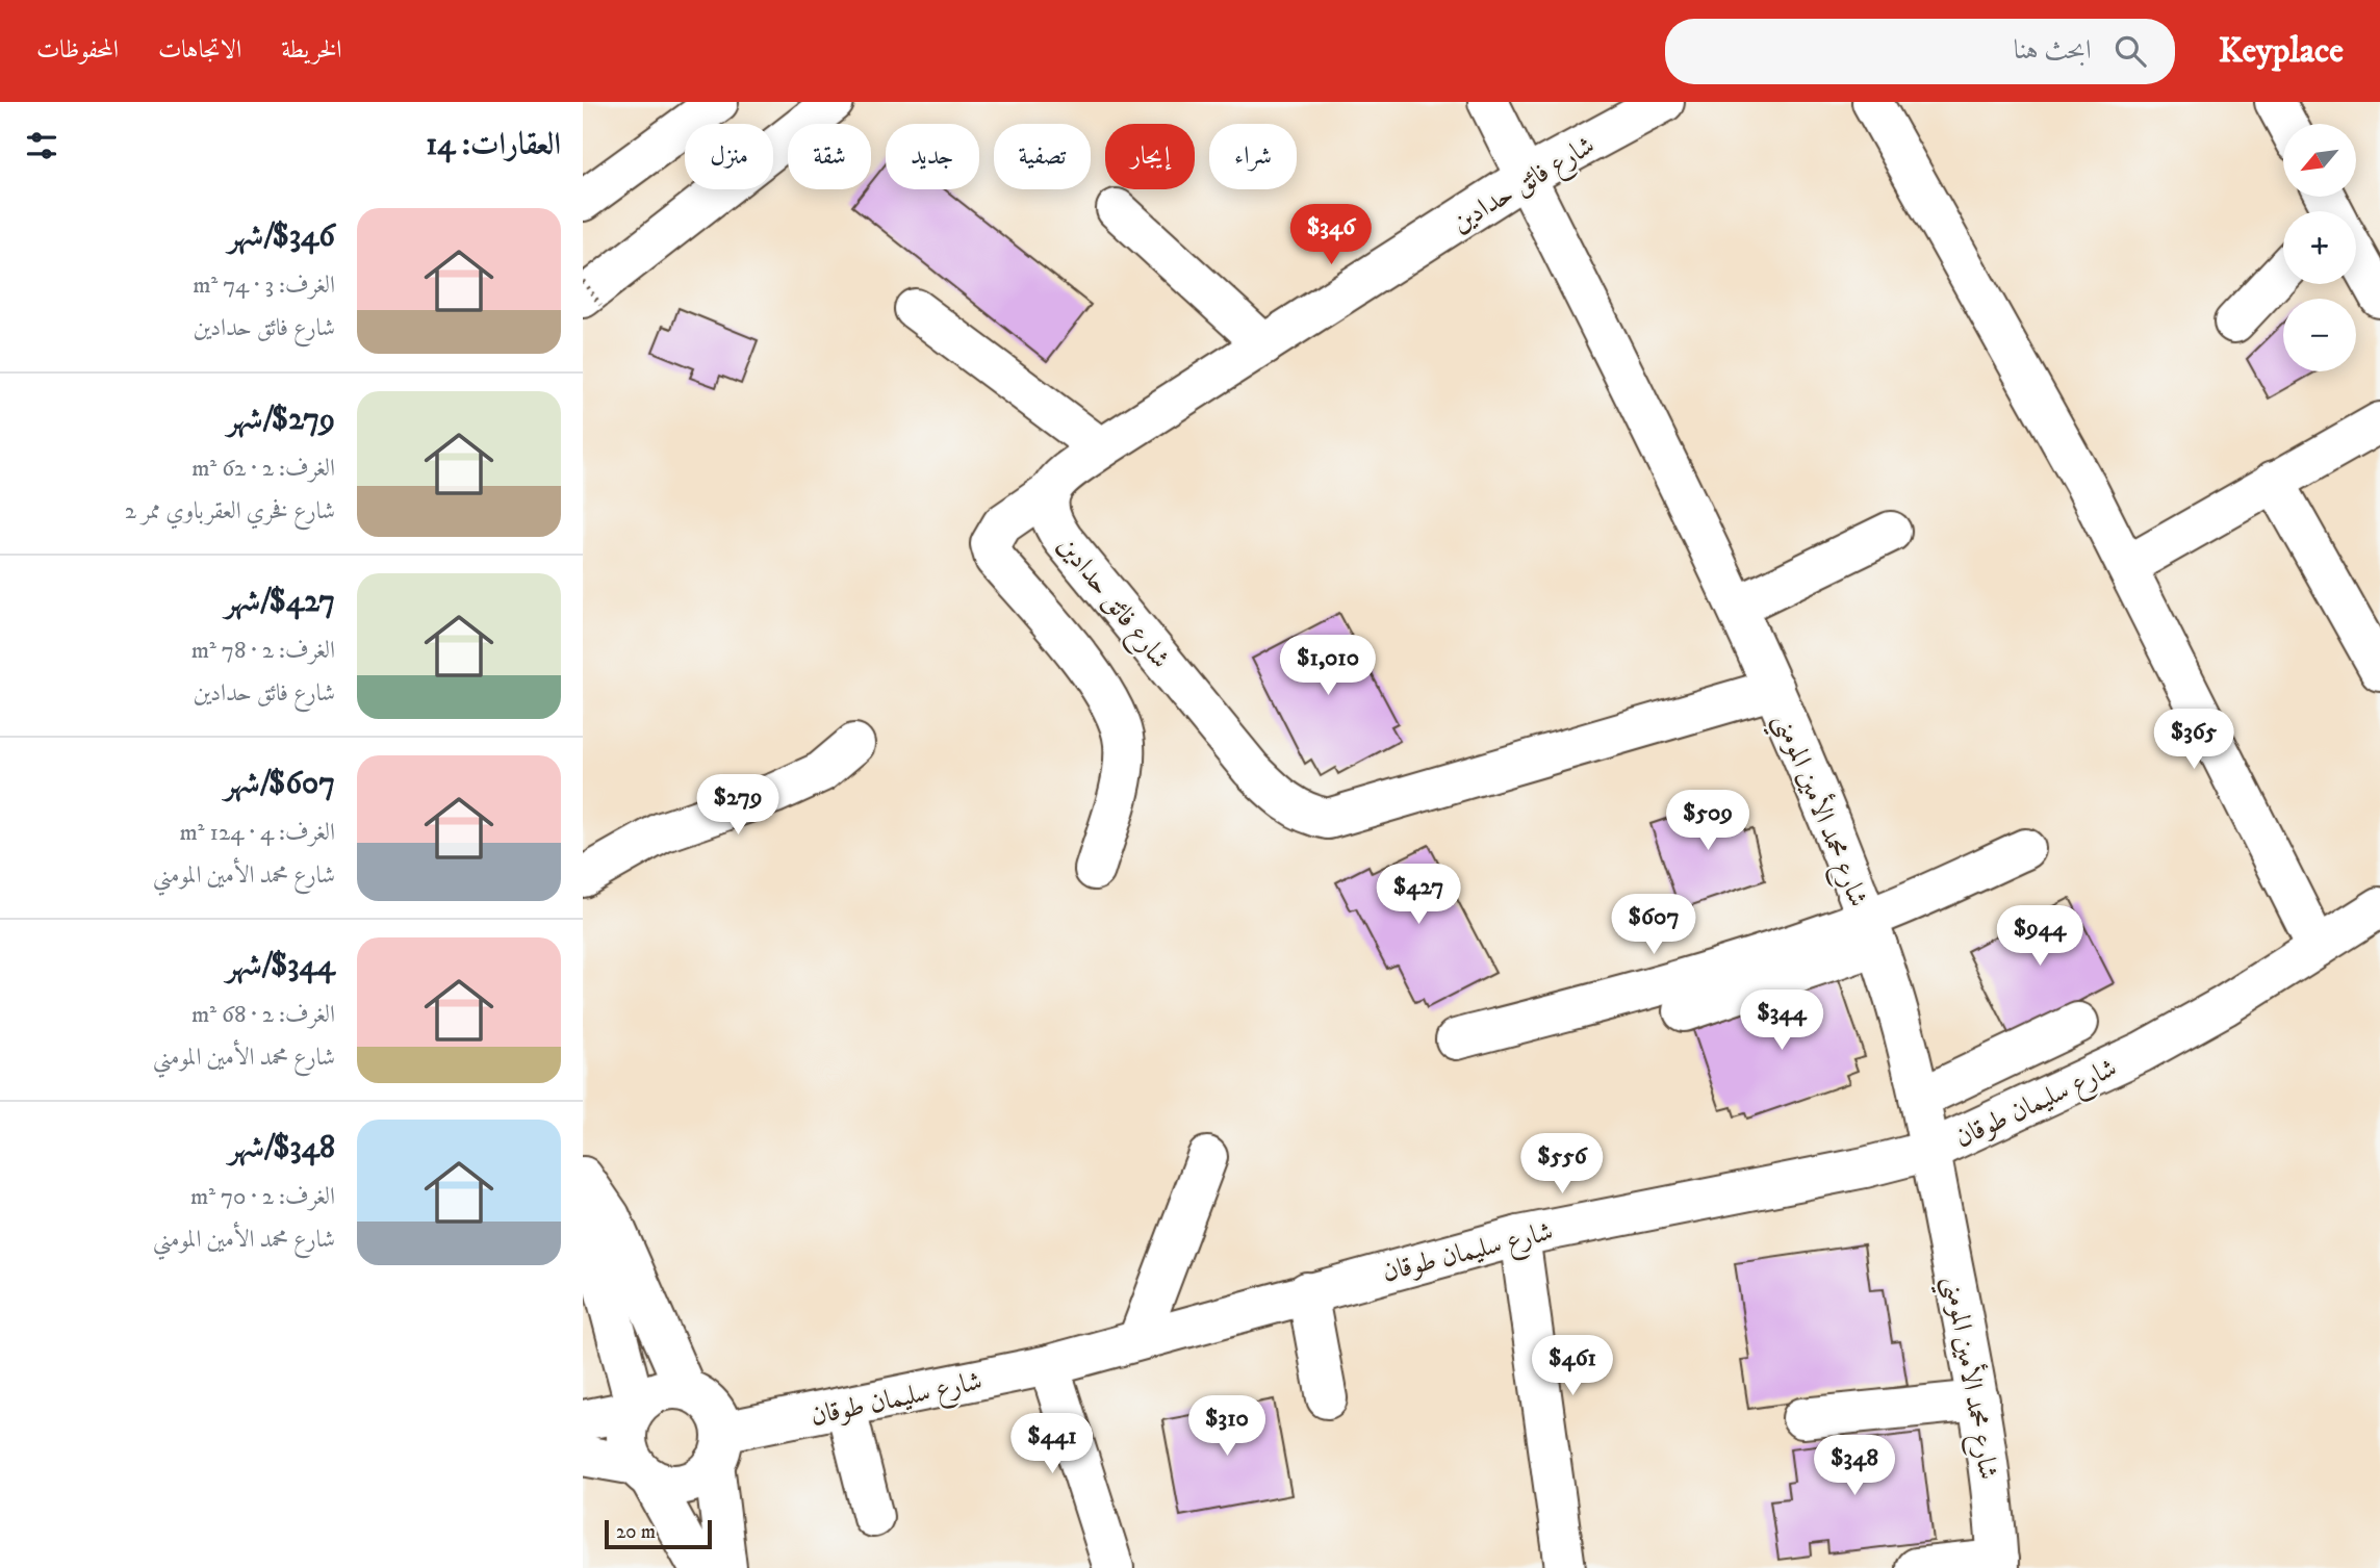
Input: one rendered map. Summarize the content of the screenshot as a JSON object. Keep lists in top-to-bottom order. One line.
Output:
{"streets":{"street":["شارع فائق حدادين","شارع محمد الأمين المومني","شارع سليمان طوقان"]},"crossings":[["شارع فائق حدادين","شارع محمد الأمين المومني"],["شارع محمد الأمين المومني","شارع سليمان طوقان"]],"scale_bar":"20 m","north":"bottom left","page":{"header":"Keyplace","search":"ابحث هنا","nav":["الخريطة","الاتجاهات","المحفوظات"],"heading":"العقارات: 14","map_buttons":["+","−"],"chip":["شراء","إيجار","تصفية","جديد","شقة","منزل"],"list":[{"name":"$346/شهر","note":"الغرف: 3 · 74 m² · شارع فائق حدادين"},{"name":"$279/شهر","note":"الغرف: 2 · 62 m² · شارع فخري العقرباوي ممر 2"},{"name":"$427/شهر","note":"الغرف: 2 · 78 m² · شارع فائق حدادين"},{"name":"$607/شهر","note":"الغرف: 4 · 124 m² · شارع محمد الأمين المومني"},{"name":"$344/شهر","note":"الغرف: 2 · 68 m² · شارع محمد الأمين المومني"},{"name":"$348/شهر","note":"الغرف: 2 · 70 m² · شارع محمد الأمين المومني"}],"price":["$346","$1,010","$365","$279","$509","$427","$607","$944","$344","$556","$461","$310","$441","$348"],"scale":"20 m"}}
